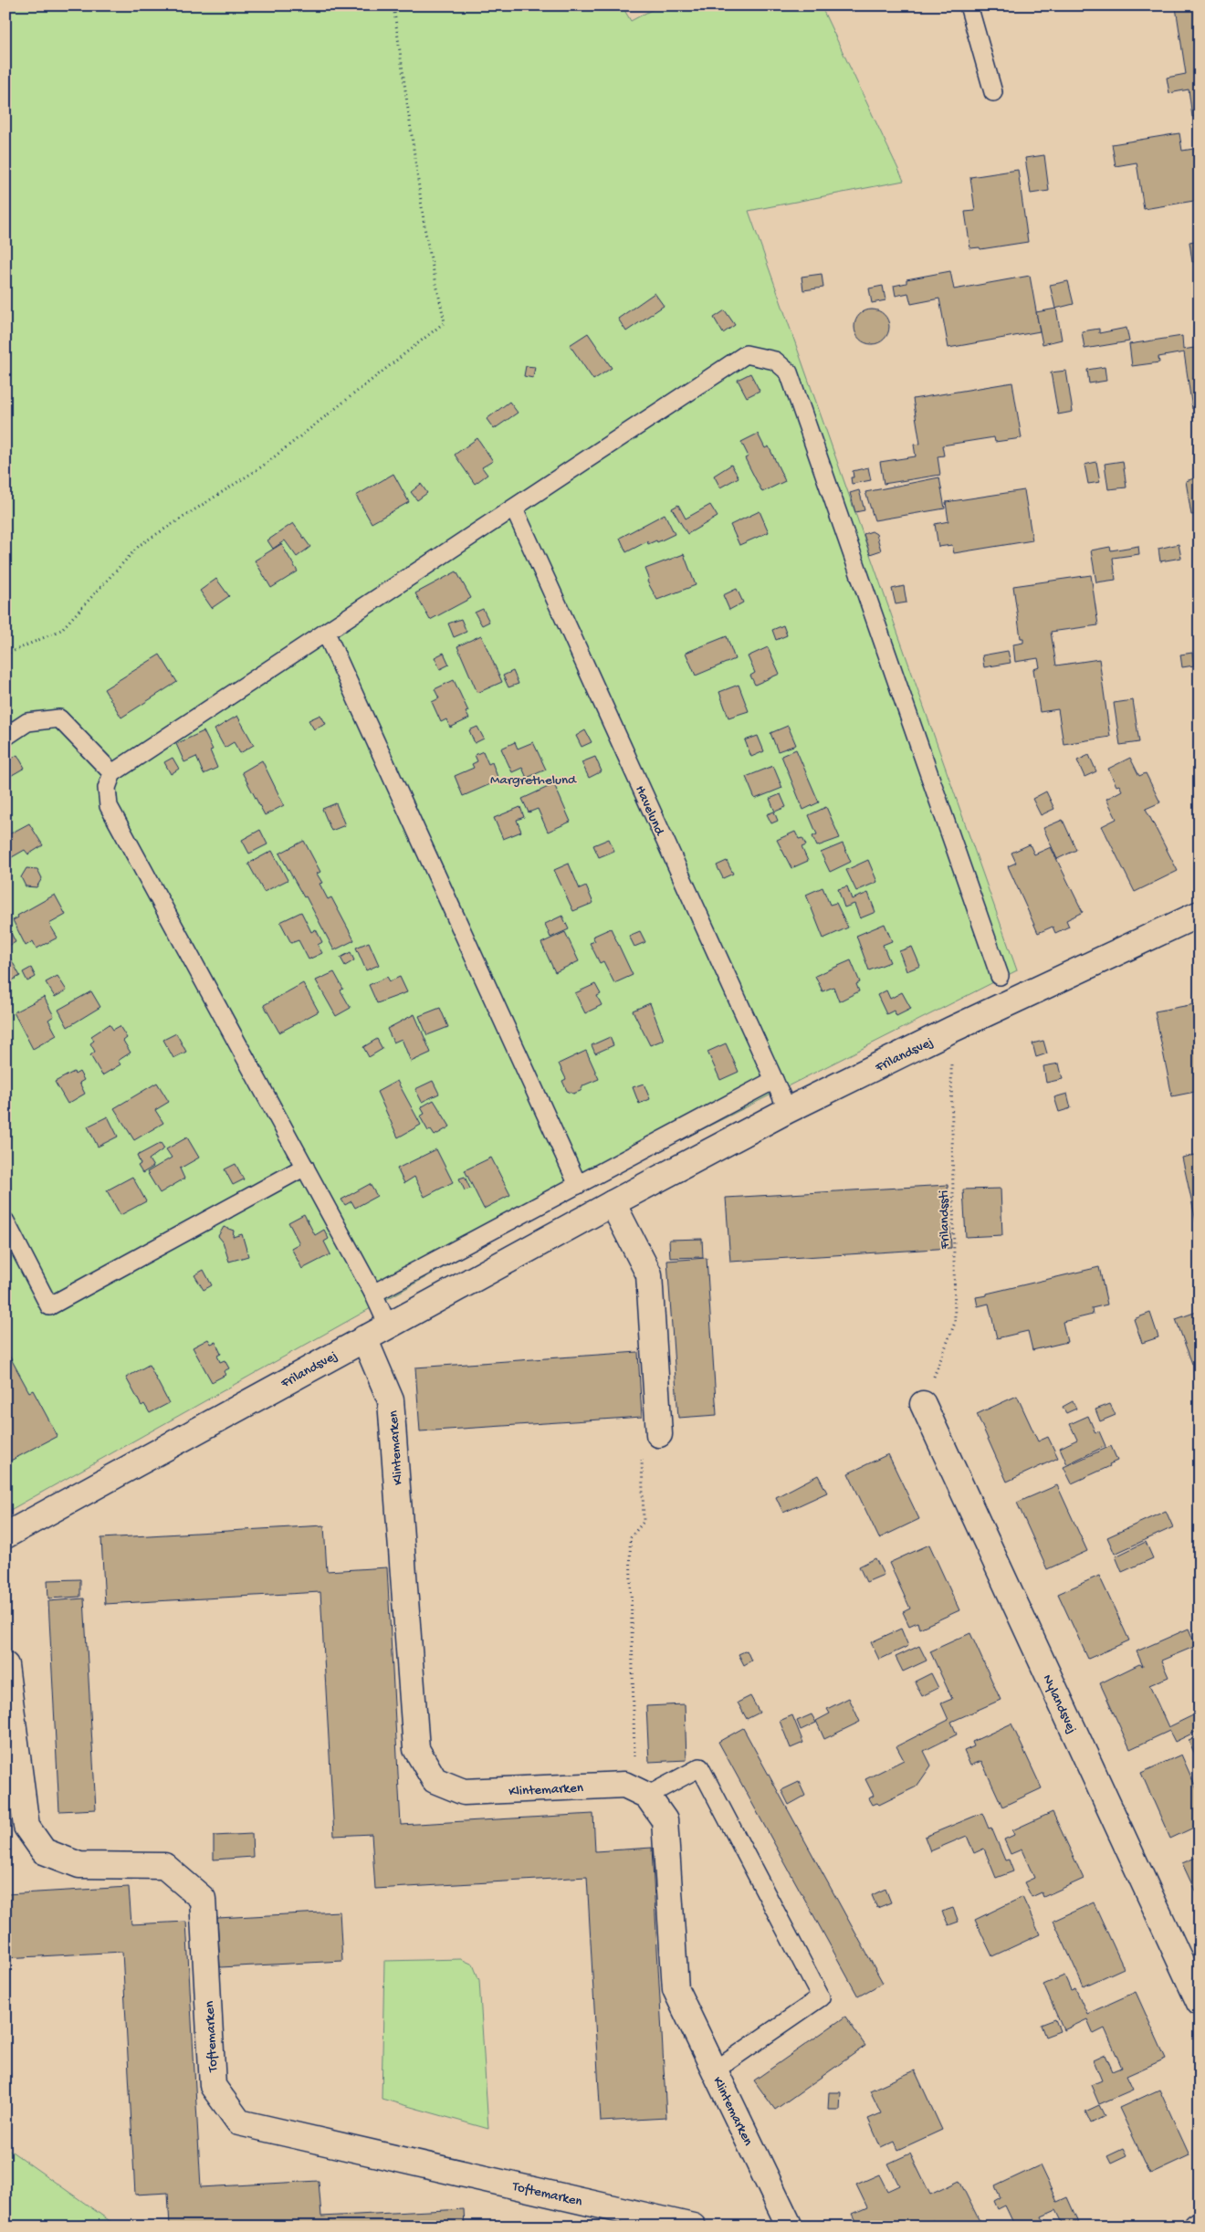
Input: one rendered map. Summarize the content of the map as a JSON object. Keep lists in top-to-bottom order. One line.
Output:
{"streets":{"street":["Frilandsvej","Klintemarken","Nylandsvej","Toftemarken"],"lane":["Havelund"],"path":["Frilandssti"]},"crossings":[["Havelund","Frilandsvej"],["Frilandsvej","Frilandssti"],["Frilandsvej","Klintemarken"],["Frilandssti","Nylandsvej"]],"parks":["Margrethelund"]}
